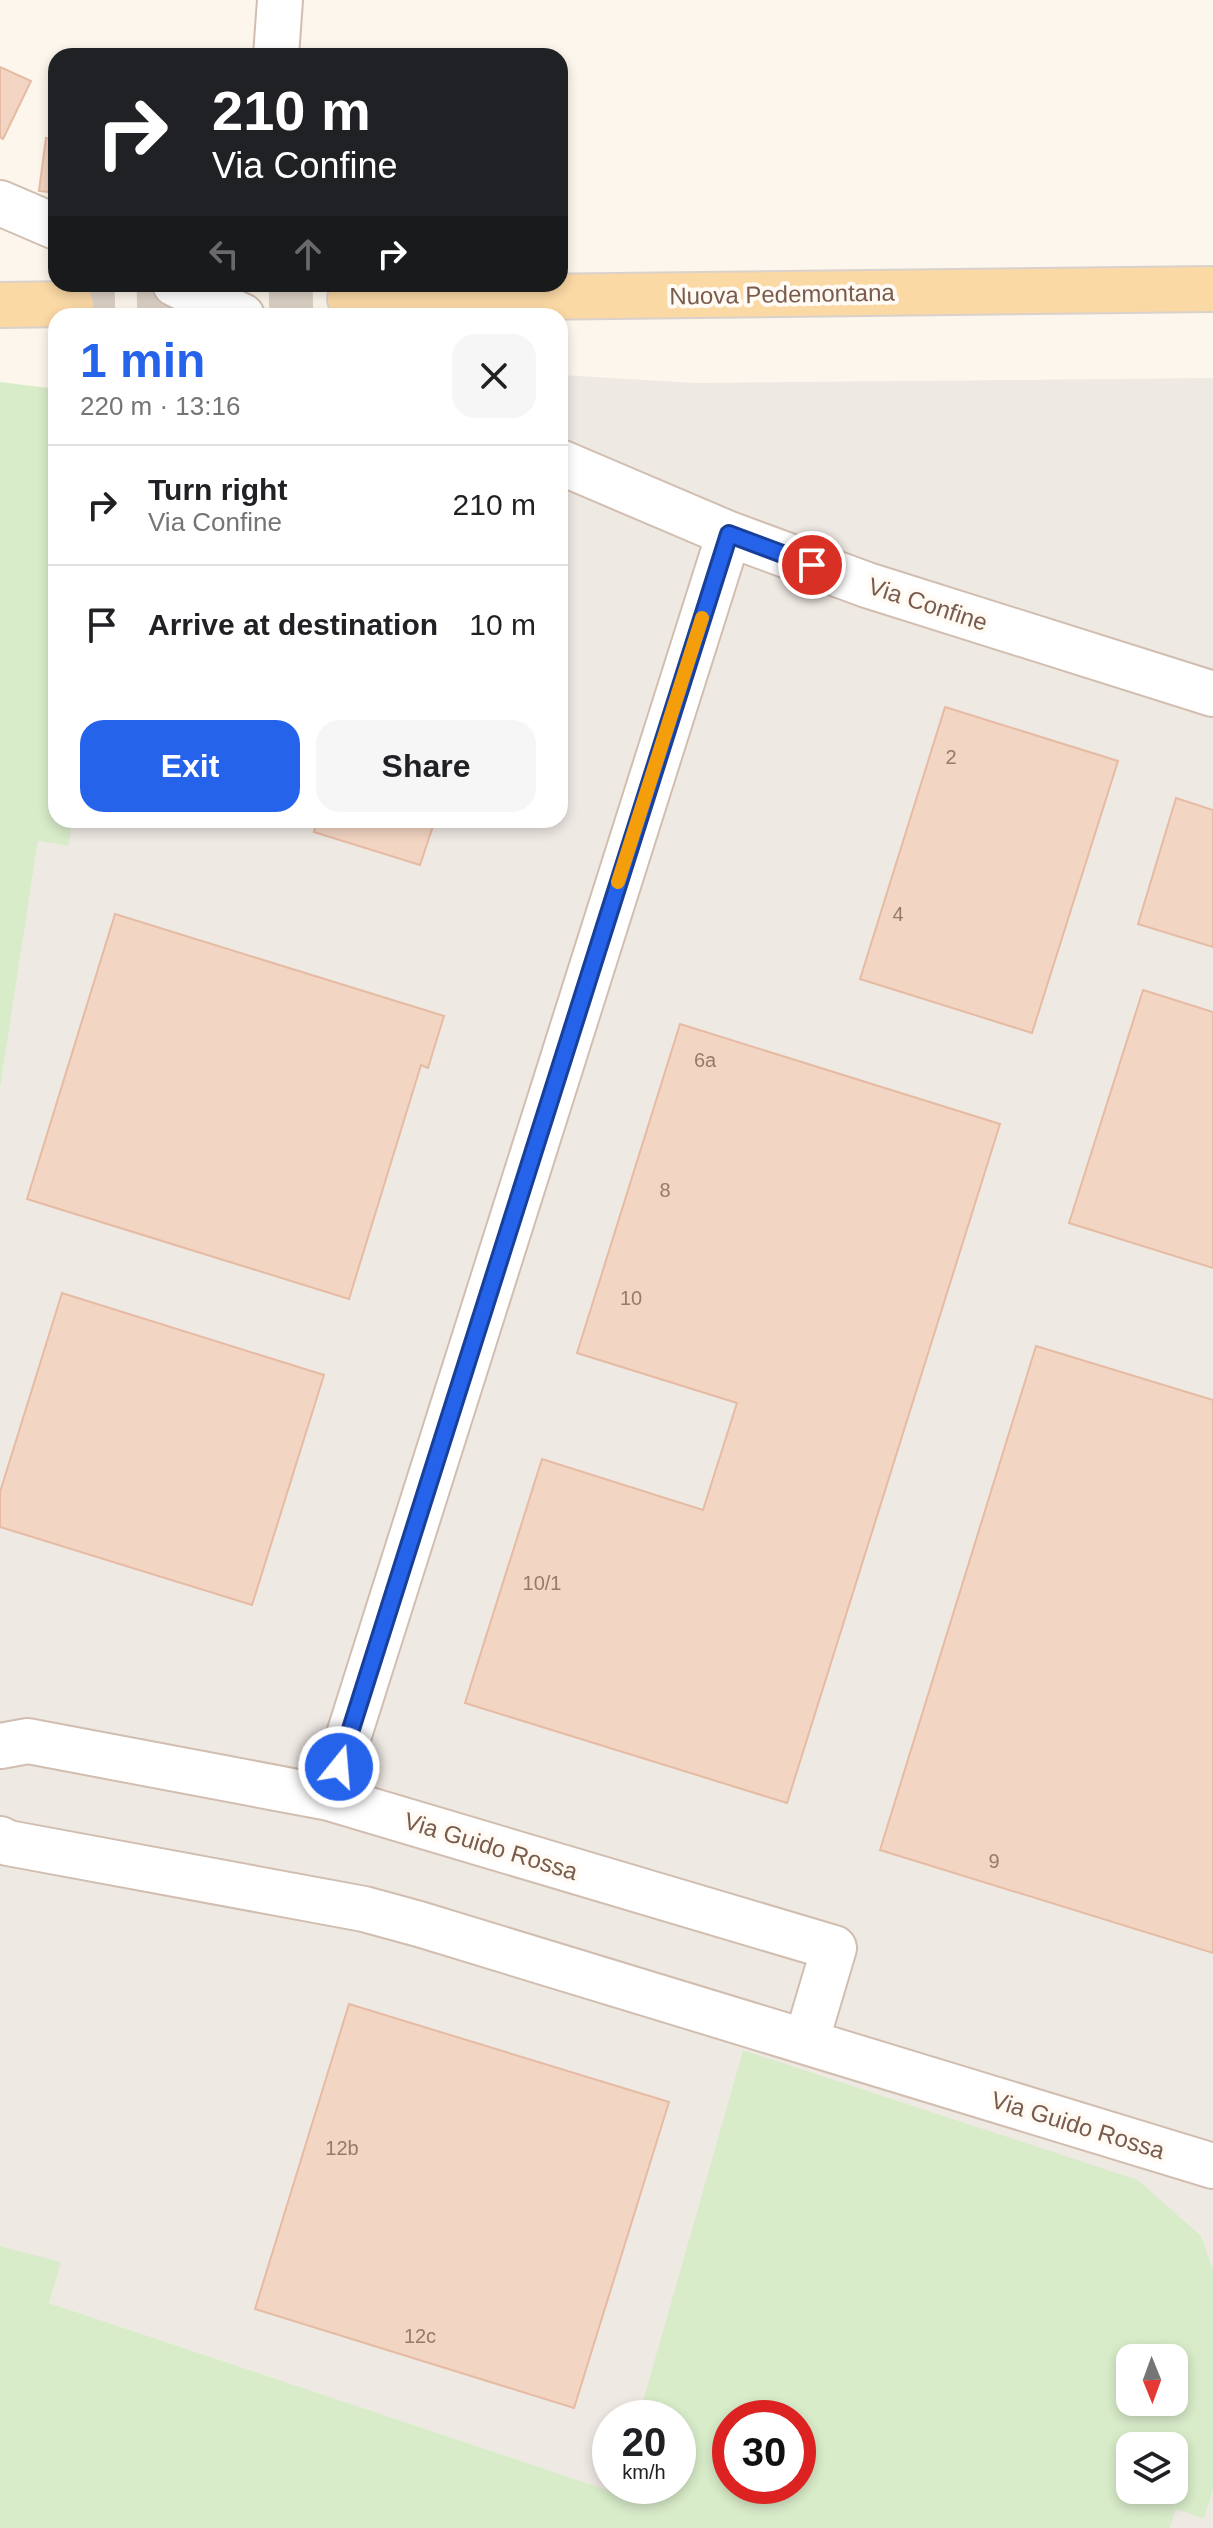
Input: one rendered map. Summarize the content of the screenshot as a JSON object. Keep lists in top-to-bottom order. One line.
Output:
{"streets":{"main road":["Nuova Pedemontana"],"street":["Via Confine","Via Guido Rossa"]},"house_numbers":["2","4","6a","8","10","10/1","9","12b","12c"],"north":"bottom","page":{"turn":["210 m","Via Confine"],"heading":["1 min","220 m · 13:16"],"list":[{"name":"Turn right","note":"Via Confine","value":"210 m"},{"name":"Arrive at destination","value":"10 m"}],"buttons":["Exit","Share"],"speed":"20 km/h","limit":"30"}}
